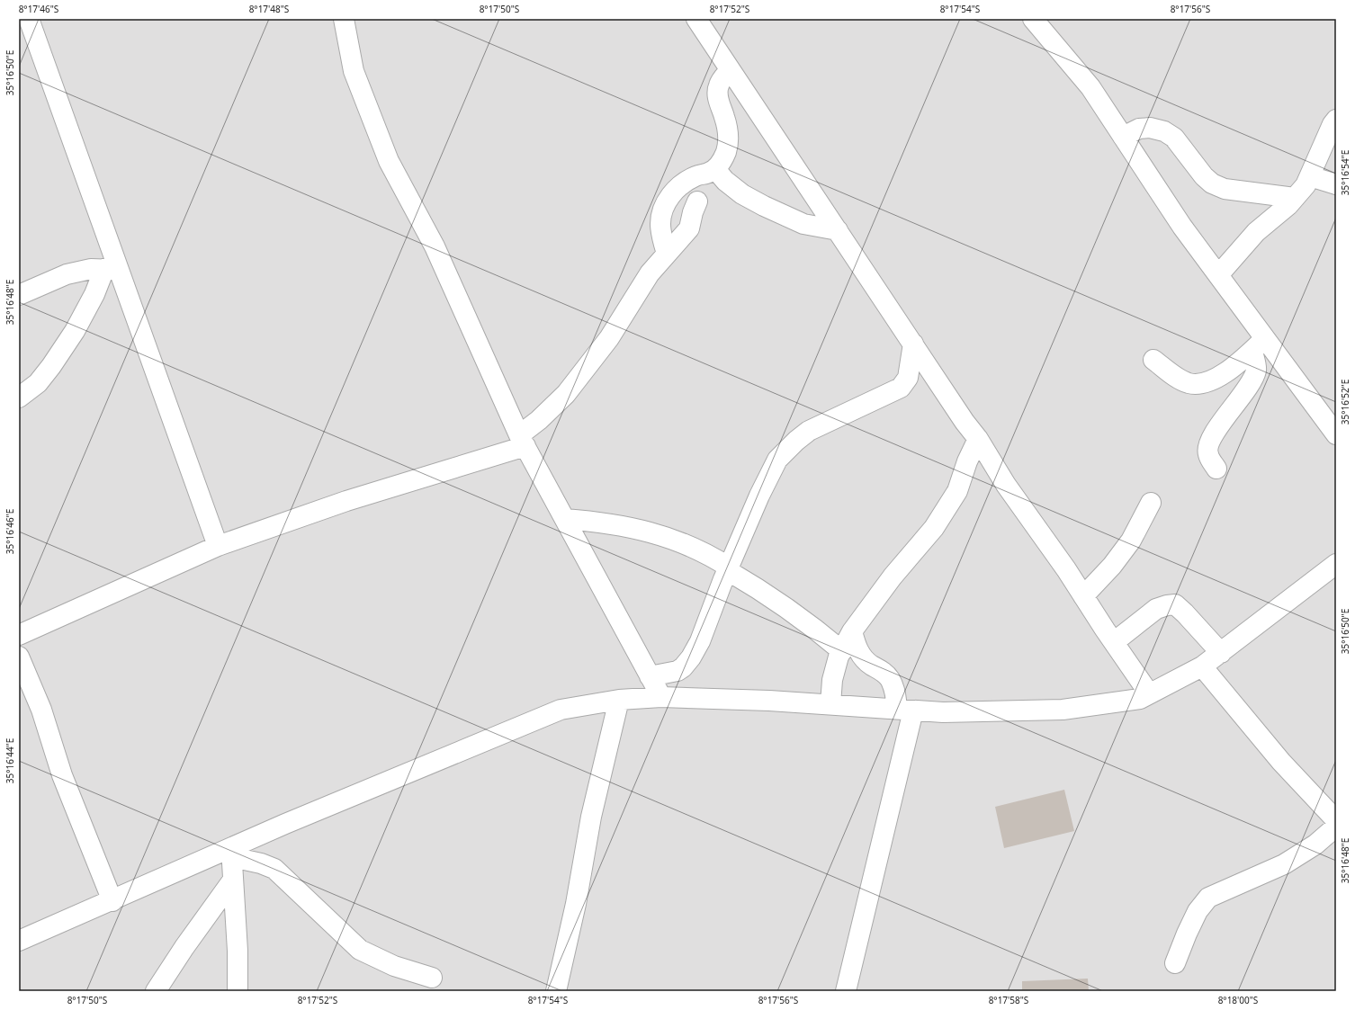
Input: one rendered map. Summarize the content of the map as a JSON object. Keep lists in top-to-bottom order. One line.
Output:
{"coordinates":["8°17'46\"S","8°17'48\"S","8°17'50\"S","8°17'52\"S","8°17'54\"S","8°17'56\"S","35°16'50\"E","35°16'54\"E","35°16'48\"E","35°16'52\"E","35°16'46\"E","35°16'44\"E","8°17'58\"S","8°18'00\"S"]}
